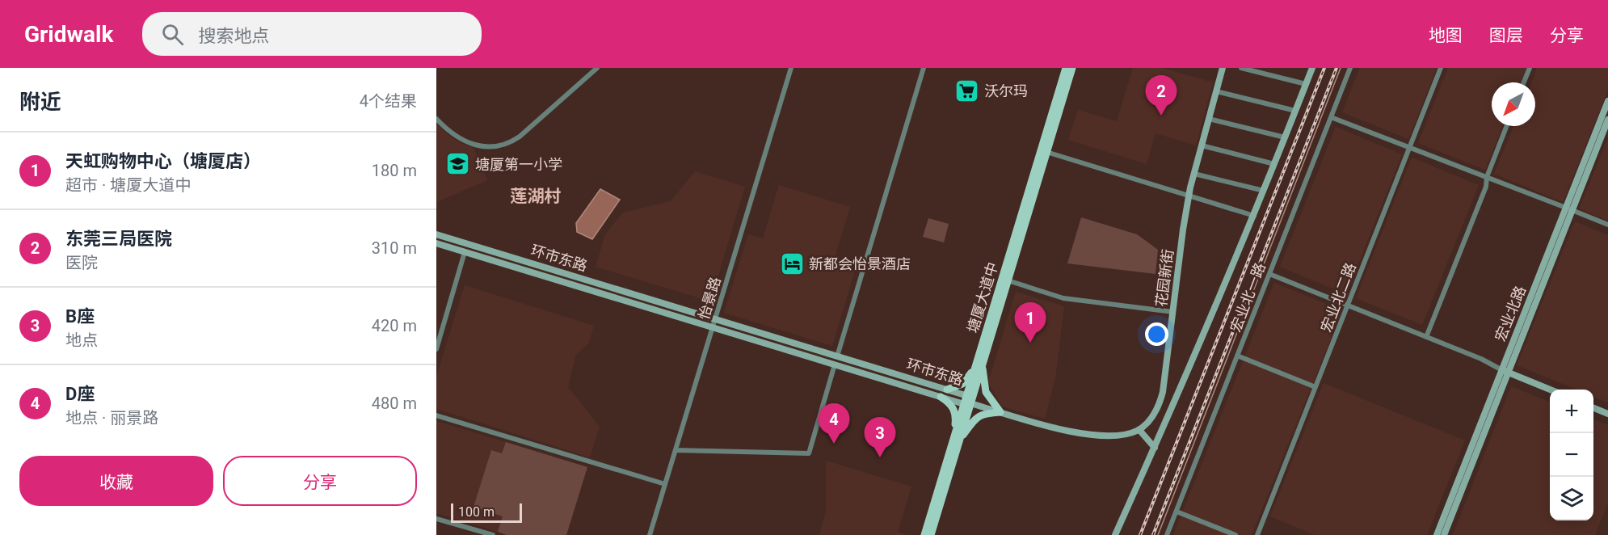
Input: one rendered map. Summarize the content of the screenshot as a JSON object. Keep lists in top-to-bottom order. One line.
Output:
{"streets":{"main road":["环市东路","花园新街","塘厦大道中","宏业北路"],"street":["宏业北一路","宏业北二路","怡景路"]},"crossings":[["环市东路","塘厦大道中"],["环市东路","怡景路"]],"districts":["莲湖村"],"places":{"supermarket":["沃尔玛"],"school or university":["塘厦第一小学"],"hotel":["新都会怡景酒店"]},"scale_bar":"100 m","north":"bottom left","page":{"header":"Gridwalk","search":"搜索地点","nav":["地图","图层","分享"],"heading":["附近","4个结果"],"pins":["2","1","4","3"],"list":[{"mark":"1","name":"天虹购物中心（塘厦店）","note":"超市 · 塘厦大道中","value":"180 m"},{"mark":"2","name":"东莞三局医院","note":"医院","value":"310 m"},{"mark":"3","name":"B座","note":"地点","value":"420 m"},{"mark":"4","name":"D座","note":"地点 · 丽景路","value":"480 m"}],"map_buttons":["+","−"],"buttons":["收藏","分享"],"scale":"100 m"}}
